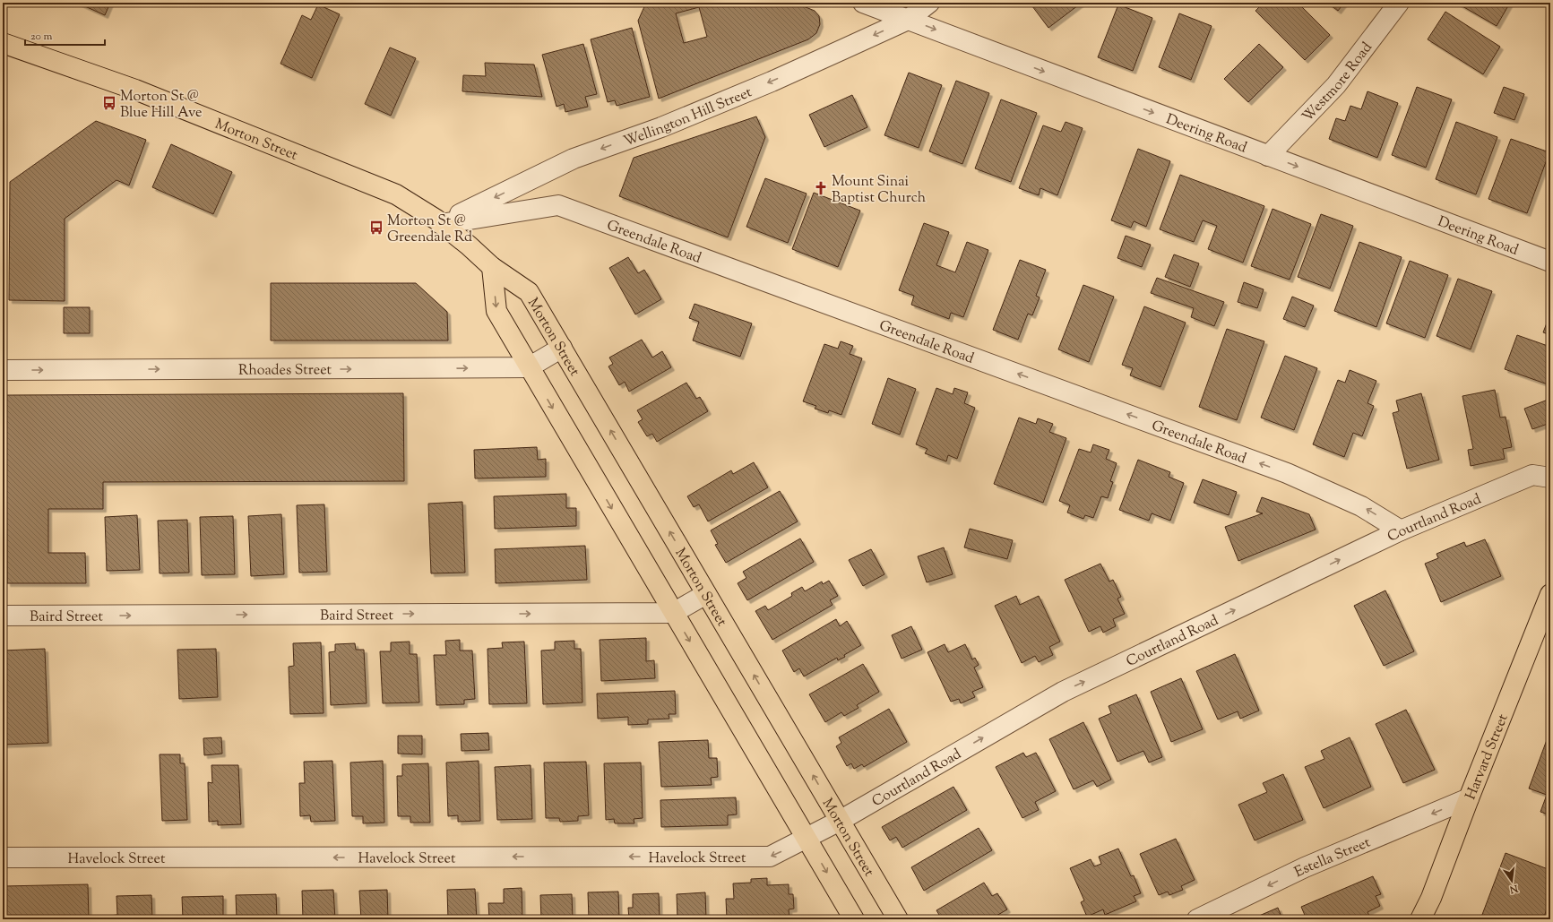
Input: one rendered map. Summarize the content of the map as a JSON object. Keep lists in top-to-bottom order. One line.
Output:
{"streets":{"main road":["Morton Street","Harvard Street"],"street":["Westmore Road","Wellington Hill Street","Deering Road","Greendale Road","Rhoades Street","Courtland Road","Baird Street","Havelock Street","Estella Street"]},"crossings":[["Westmore Road","Deering Road"],["Wellington Hill Street","Deering Road"],["Wellington Hill Street","Morton Street"],["Wellington Hill Street","Greendale Road"],["Morton Street","Greendale Road"],["Morton Street","Courtland Road"],["Morton Street","Baird Street"],["Greendale Road","Courtland Road"],["Courtland Road","Havelock Street"],["Harvard Street","Estella Street"]],"one_way":["Wellington Hill Street","Deering Road","Greendale Road","Rhoades Street","Courtland Road","Baird Street","Havelock Street","Estella Street"],"places":{"bus stop":["Morton St @ Blue Hill Ave","Morton St @ Greendale Rd"],"church":["Mount Sinai Baptist Church"]},"scale_bar":"20 m","north":"bottom"}
